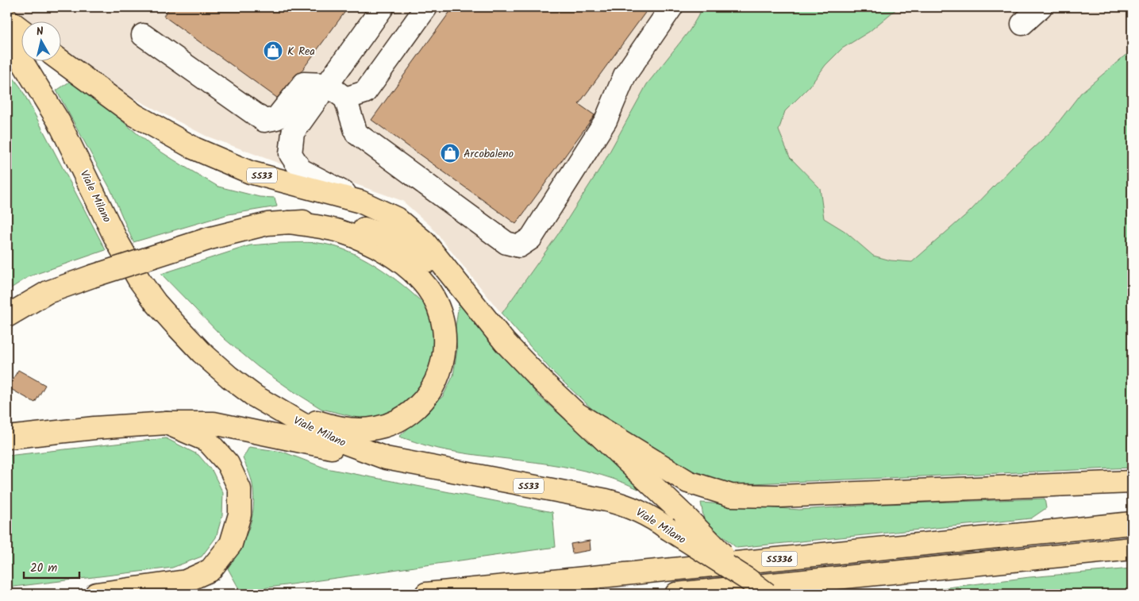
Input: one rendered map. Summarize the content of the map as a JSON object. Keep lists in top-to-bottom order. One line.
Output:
{"streets":{"main road":["SS33","Viale Milano","SS336"]},"places":{"shop":["K Rea","Arcobaleno"]},"scale_bar":"20 m","north":"top"}
